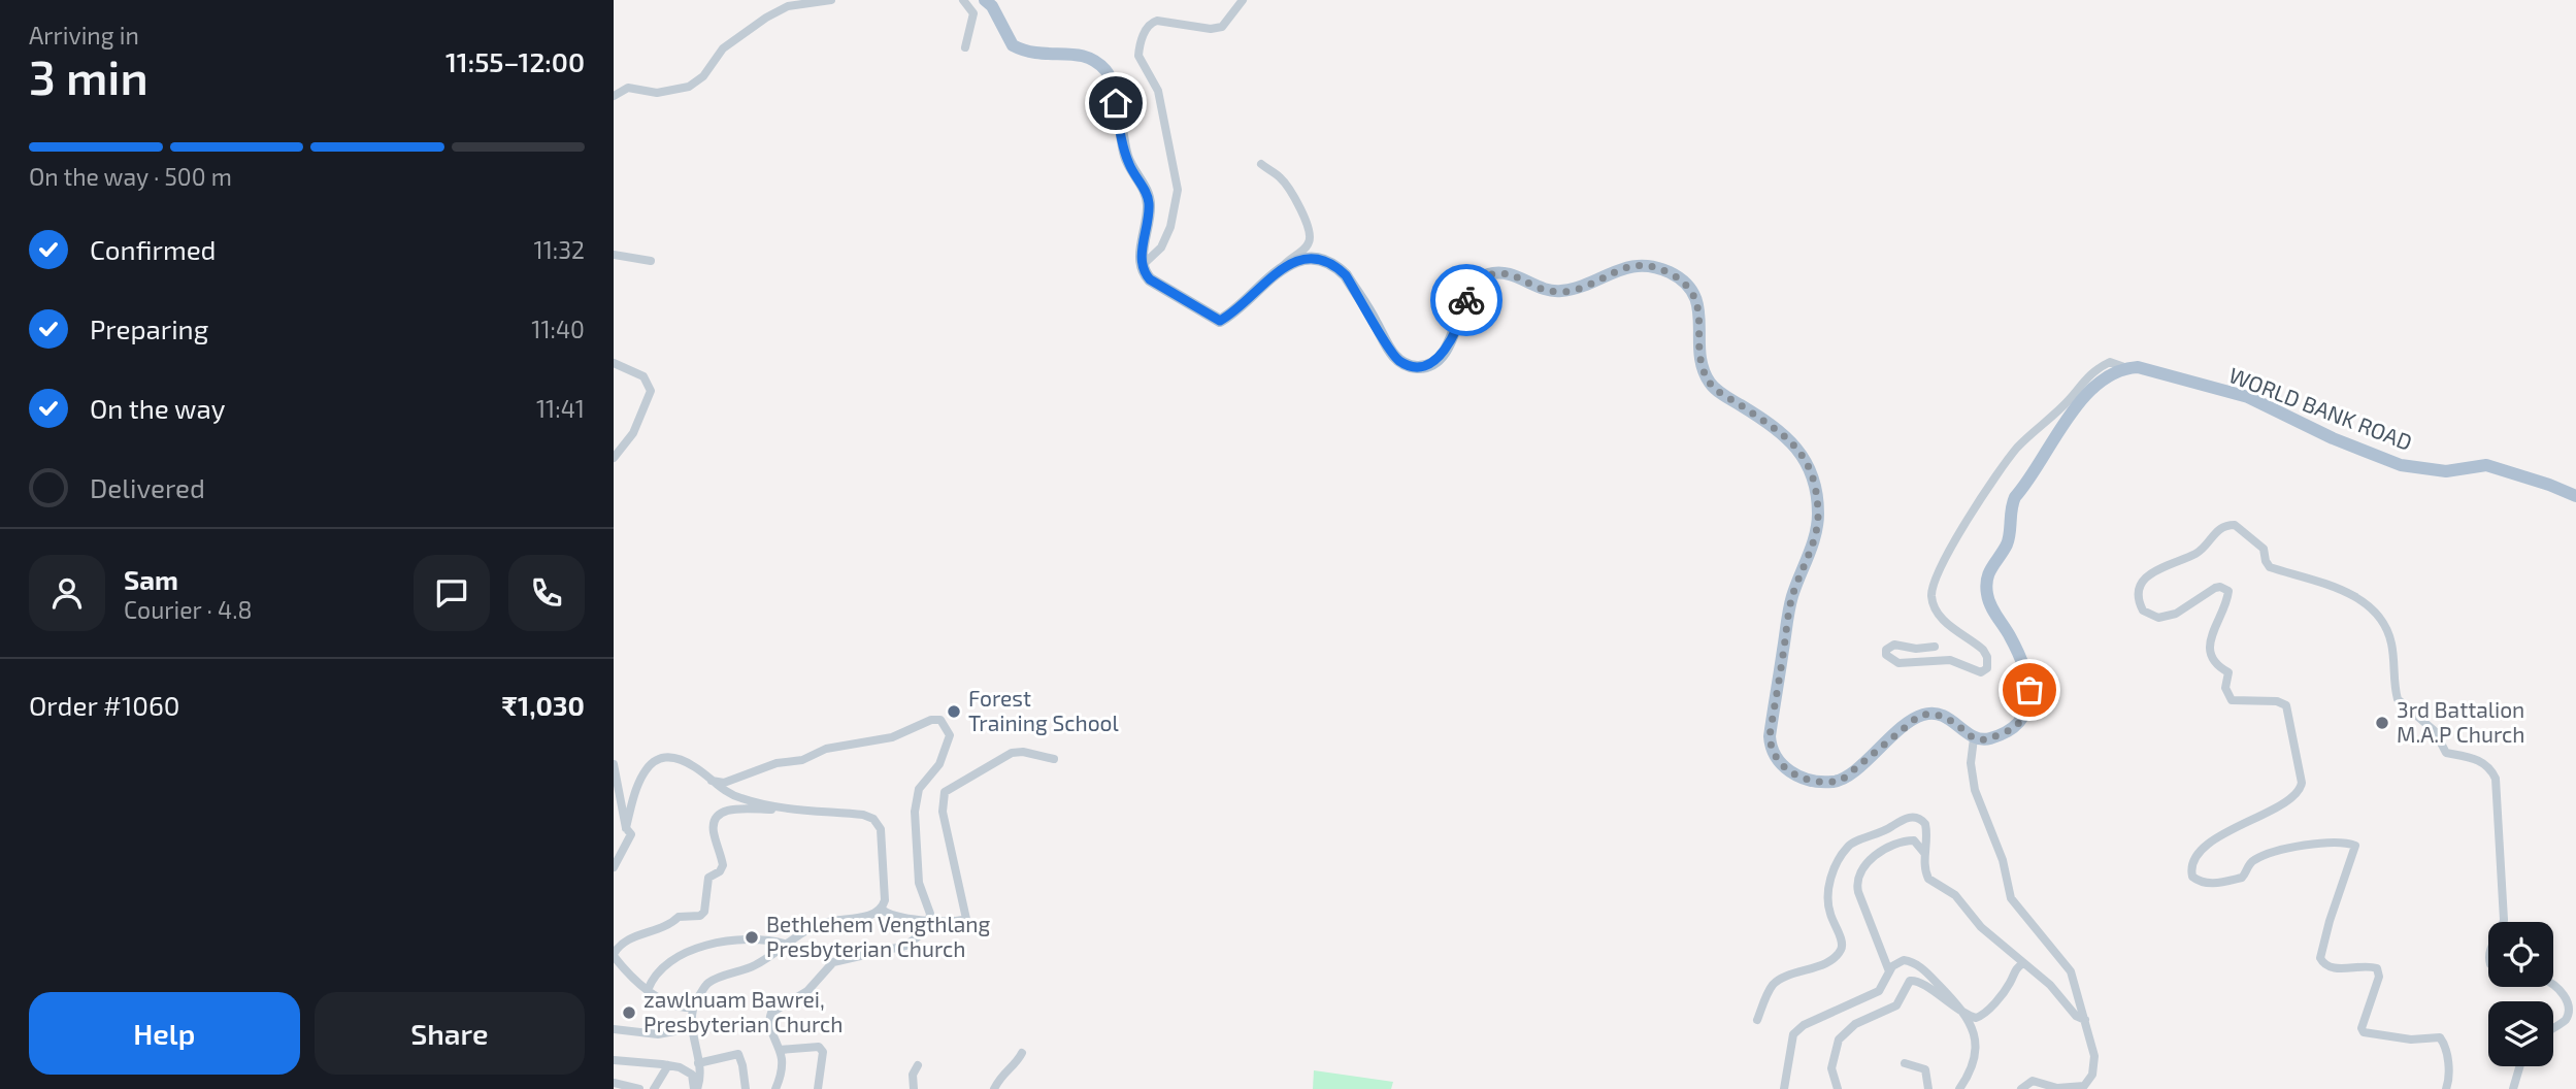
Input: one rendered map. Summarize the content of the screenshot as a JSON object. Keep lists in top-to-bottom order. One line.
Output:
{"streets":{"main road":["WORLD BANK ROAD"]},"places":["Forest Training School","3rd Battalion M.A.P Church","Bethlehem Vengthlang Presbyterian Church","zawlnuam Bawrei, Presbyterian Church"],"page":{"heading":["3 min","Arriving in","11:55–12:00"],"panel":["Sam","Courier · 4.8","Order #1060","₹1,030"],"bar":"On the way · 500 m","list":[["Confirmed","11:32"],["Preparing","11:40"],["On the way","11:41"],"Delivered"],"buttons":["Help","Share"]}}
